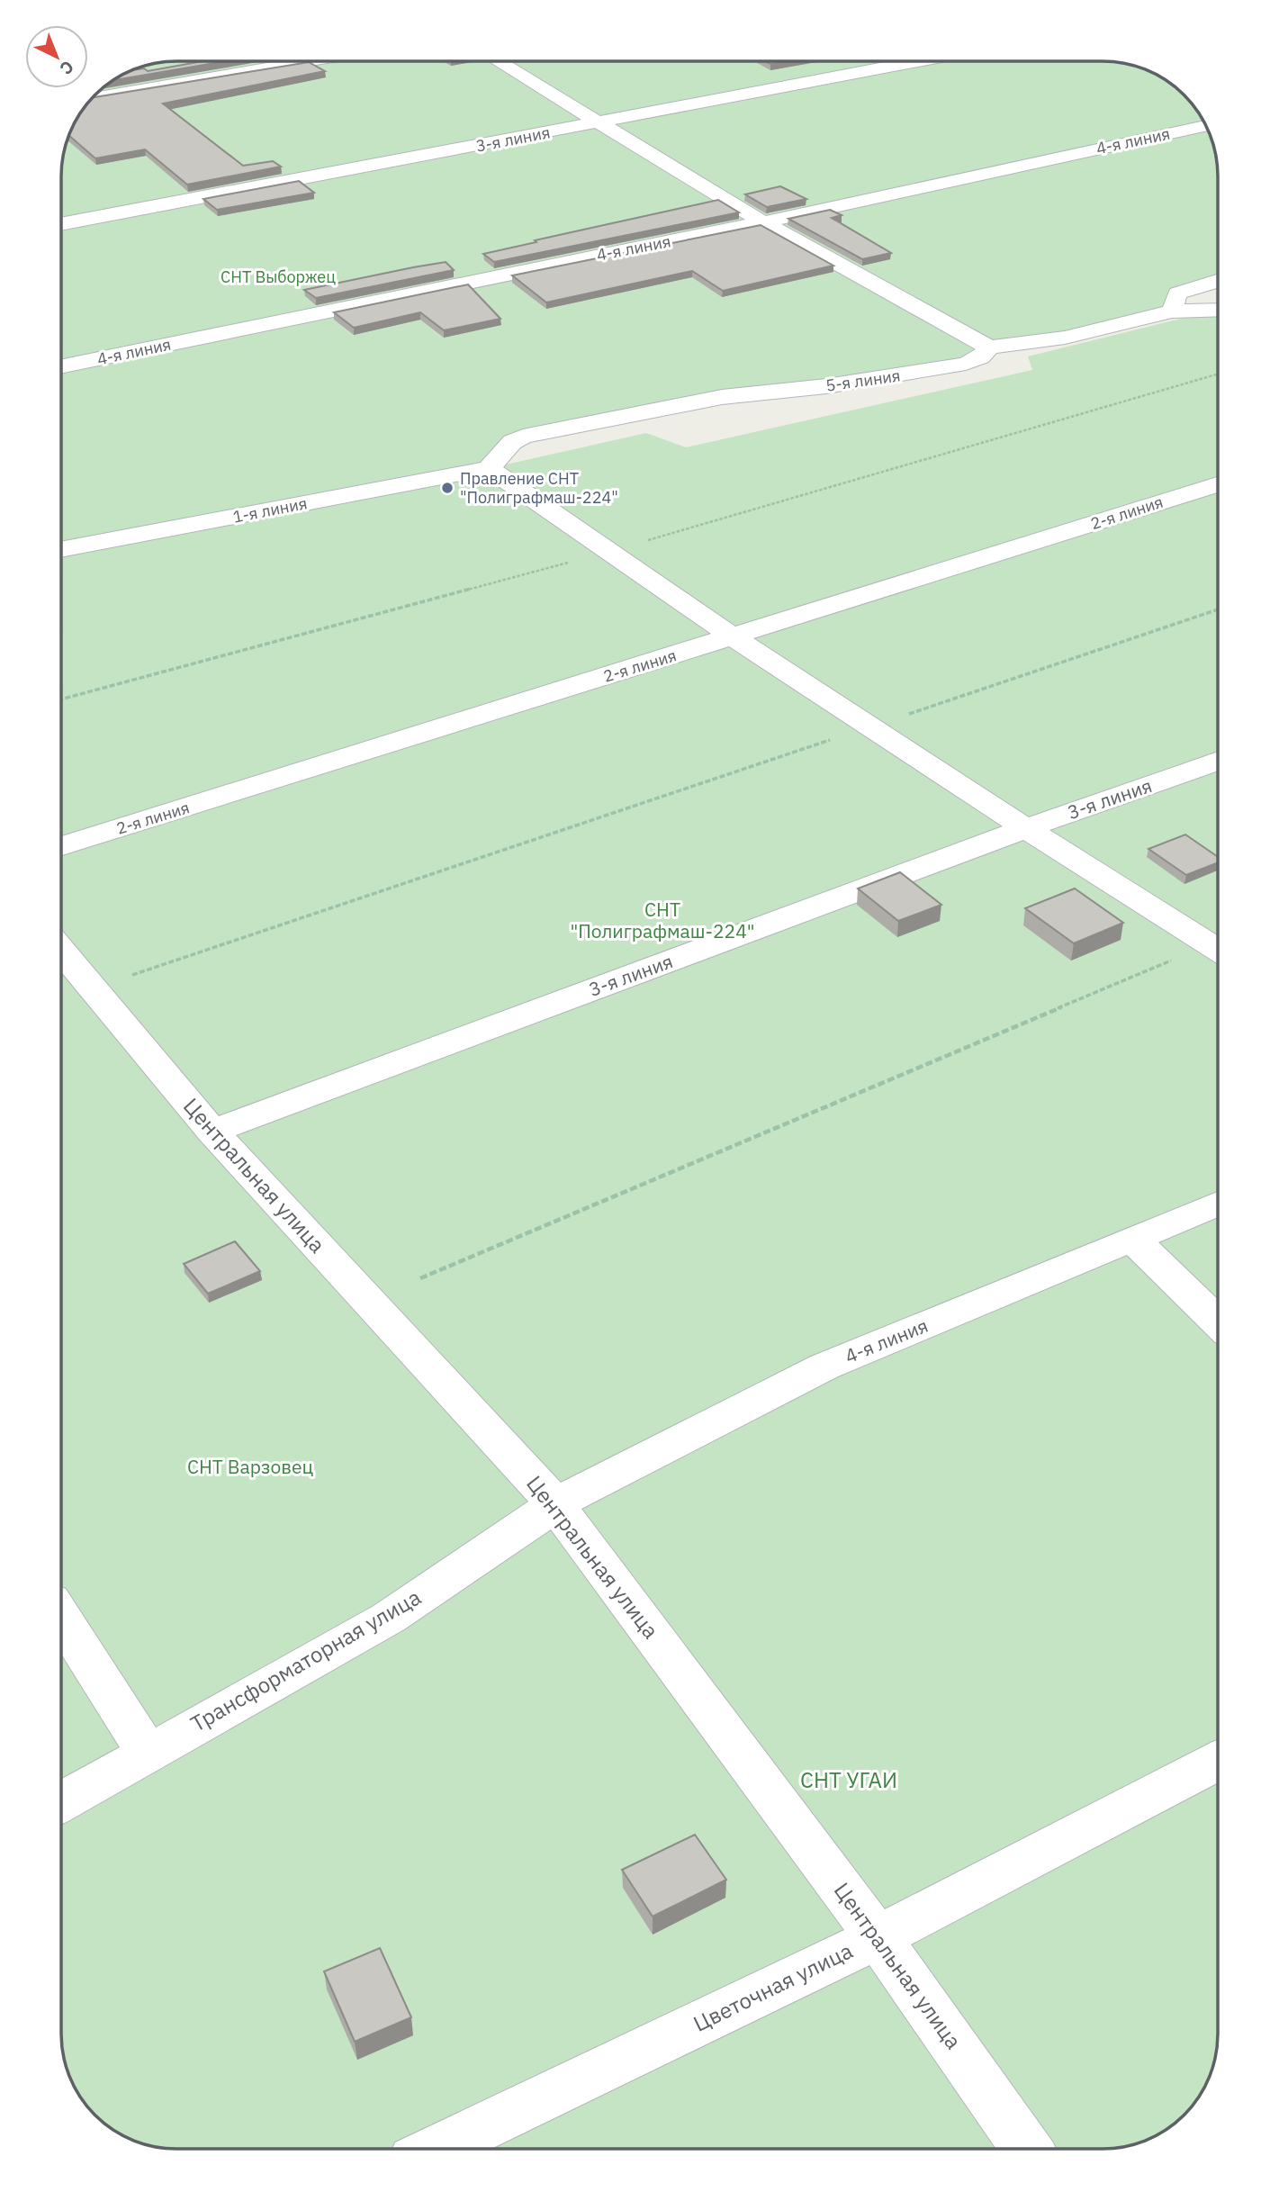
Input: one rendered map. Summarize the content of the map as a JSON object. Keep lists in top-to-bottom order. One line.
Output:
{"streets":{"street":["3-я линия","4-я линия","5-я линия","1-я линия","2-я линия","Центральная улица","Трансформаторная улица","Цветочная улица"]},"crossings":[["3-я линия","Центральная улица"],["4-я линия","Центральная улица"],["4-я линия","Трансформаторная улица"],["5-я линия","1-я линия"],["Центральная улица","Трансформаторная улица"],["Центральная улица","Цветочная улица"]],"parks":["СНТ Выборжец","СНТ \"Полиграфмаш-224\"","СНТ Варзовец","СНТ УГАИ"],"places":["Правление СНТ \"Полиграфмаш-224\""],"north":"bottom right"}
